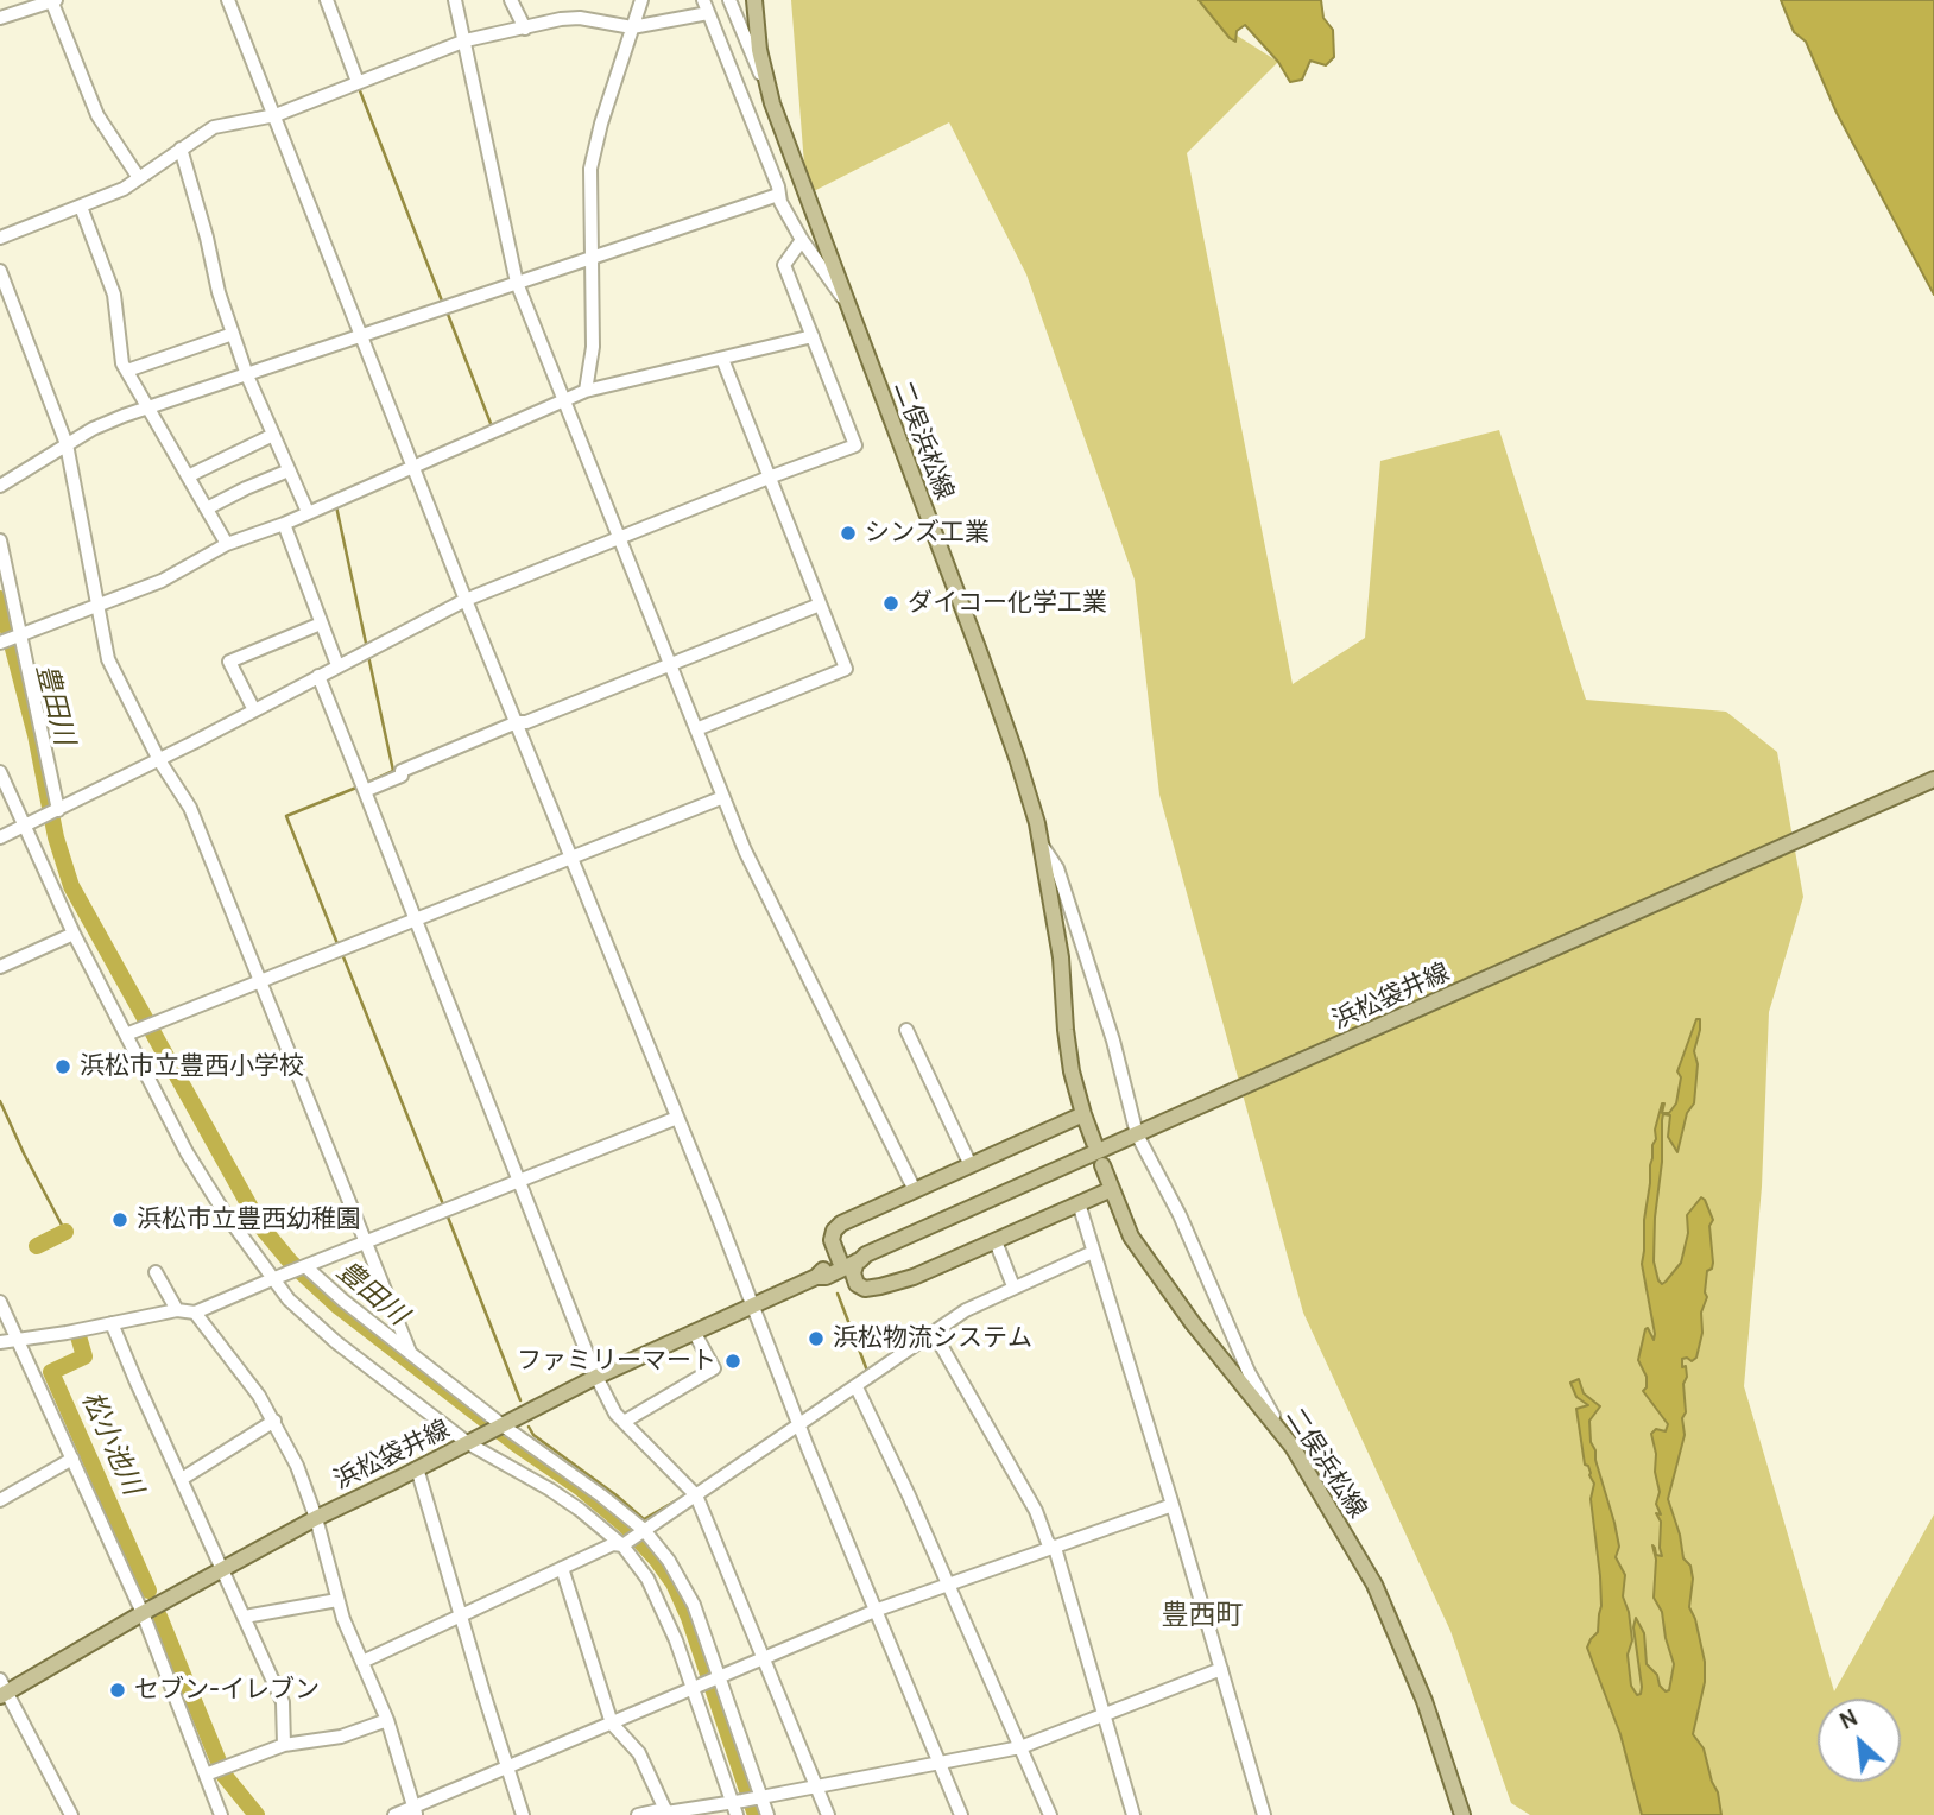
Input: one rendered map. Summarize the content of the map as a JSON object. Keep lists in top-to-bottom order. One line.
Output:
{"streets":{"main road":["二俣浜松線","浜松袋井線"]},"districts":["豊西町"],"water":["豊田川","松小池川"],"places":["シンズ工業","ダイコー化学工業","浜松市立豊西小学校","浜松市立豊西幼稚園","浜松物流システム","ファミリーマート","セブン-イレブン"],"north":"top left"}
